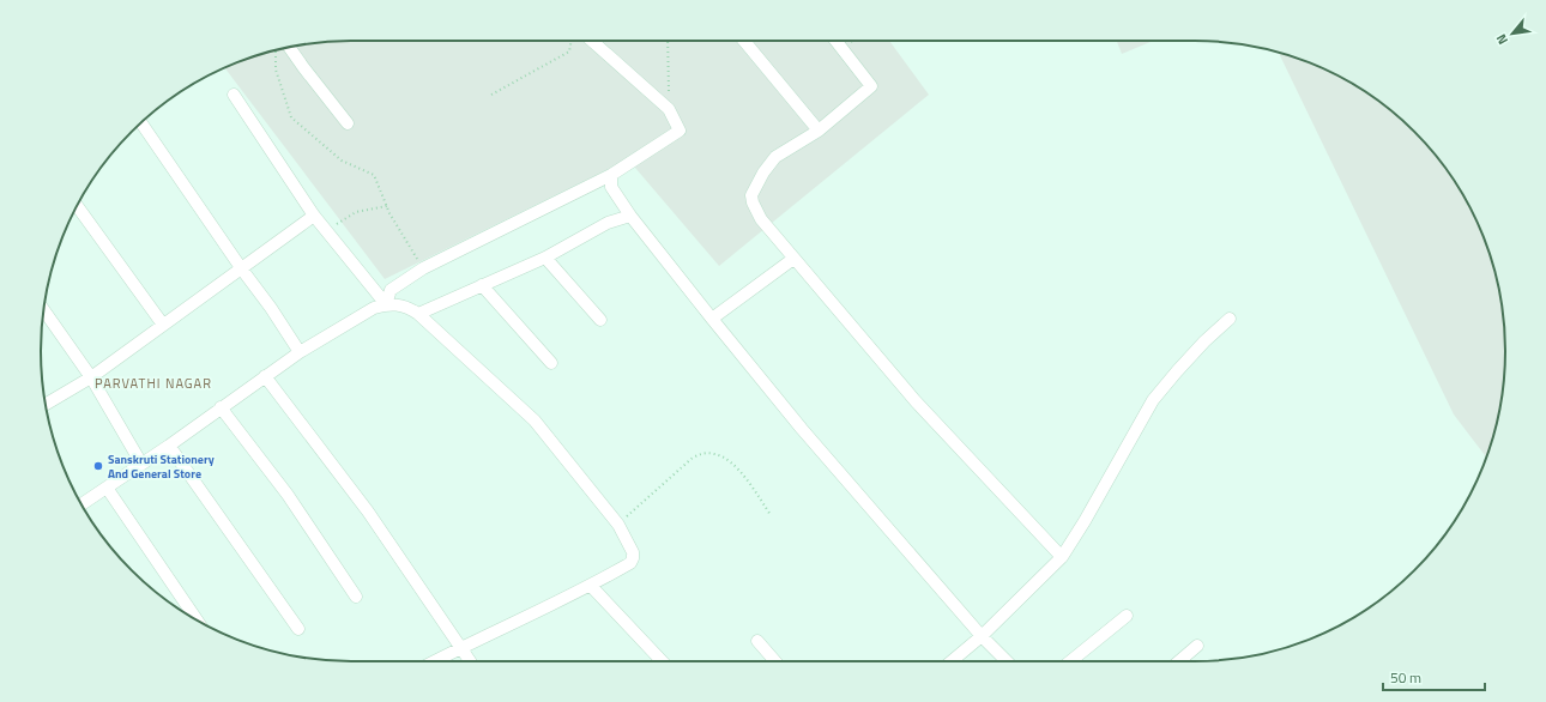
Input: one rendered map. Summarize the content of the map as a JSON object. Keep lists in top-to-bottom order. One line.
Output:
{"districts":["PARVATHI NAGAR"],"places":["Sanskruti Stationery And General Store"],"scale_bar":"50 m","north":"bottom left"}
